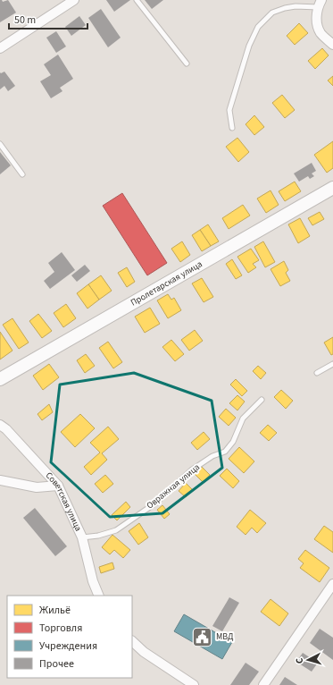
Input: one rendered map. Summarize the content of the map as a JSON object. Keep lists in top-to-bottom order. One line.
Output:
{"streets":{"street":["Пролетарская улица","Советская улица"],"lane":["Овражная улица"]},"crossings":[["Овражная улица","Советская улица"]],"places":{"public building":["МВД"]},"legend":["Жильё","Торговля","Учреждения","Прочее"],"scale_bar":"50 m","north":"left"}
